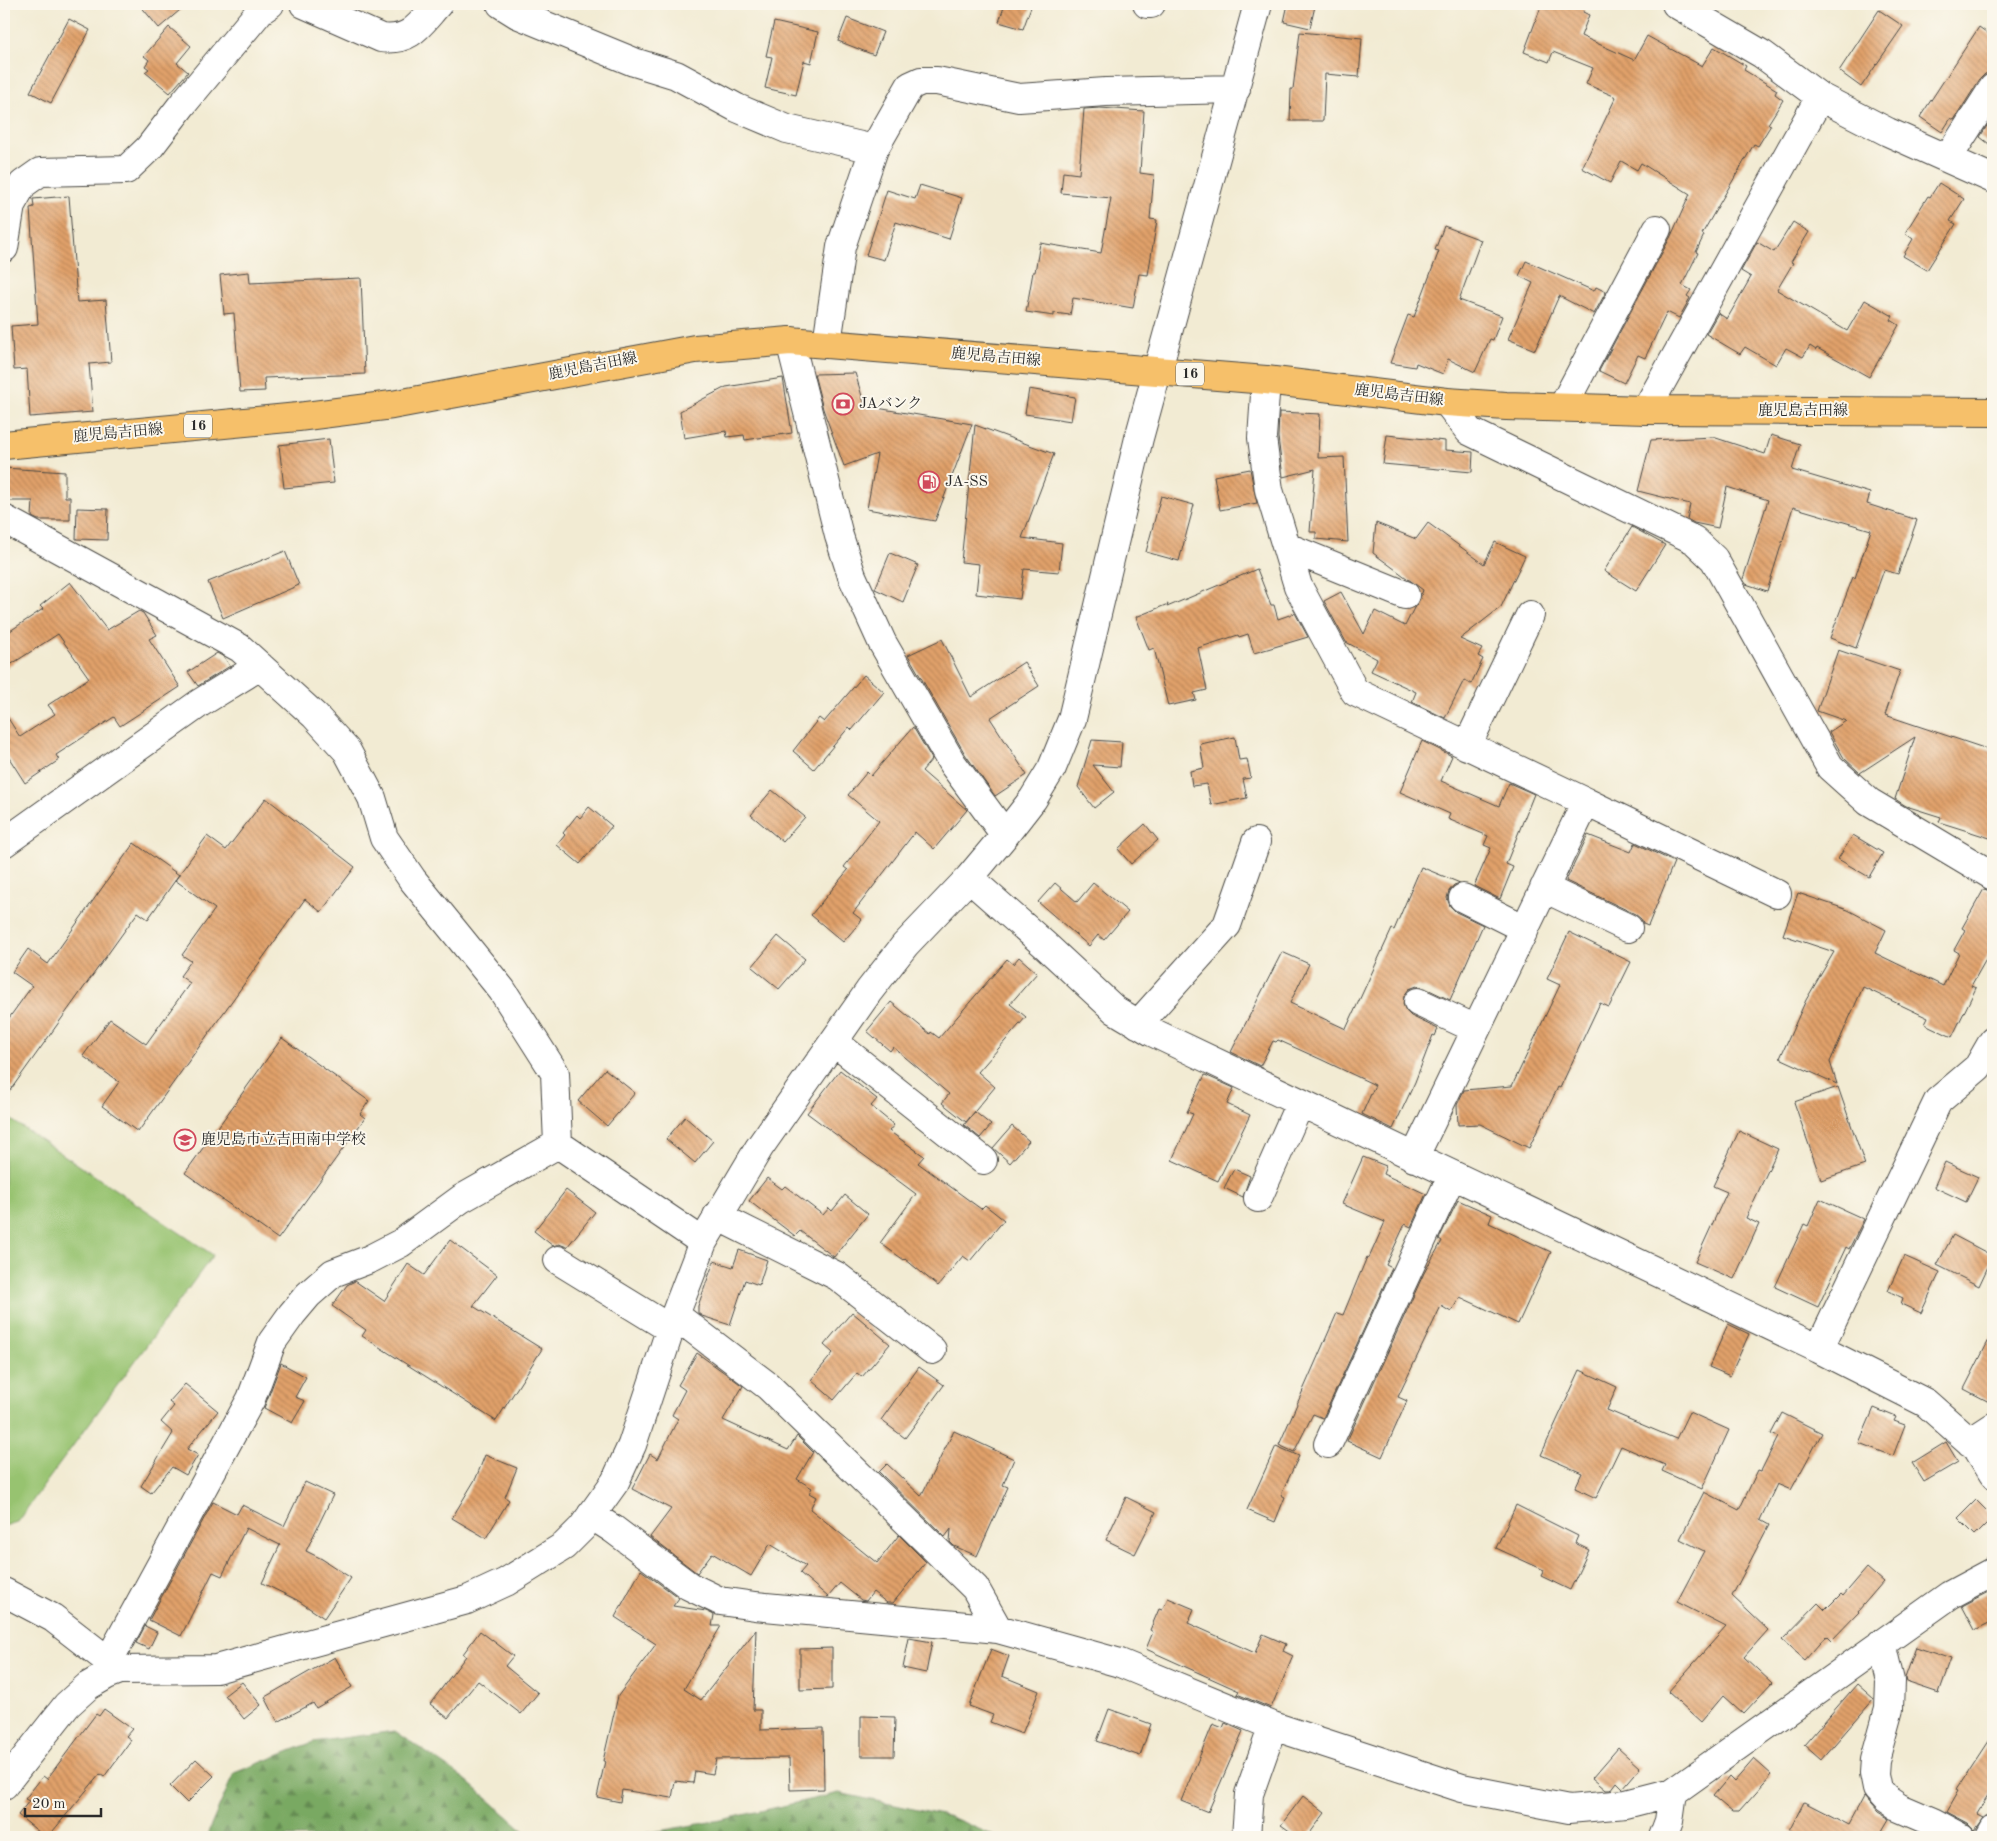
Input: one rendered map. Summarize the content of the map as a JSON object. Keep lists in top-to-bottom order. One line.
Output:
{"streets":{"main road":["鹿児島吉田線","16"]},"places":{"bank":["JAバンク"],"fuel station":["JA-SS"],"school or university":["鹿児島市立吉田南中学校"]},"scale_bar":"20 m"}
